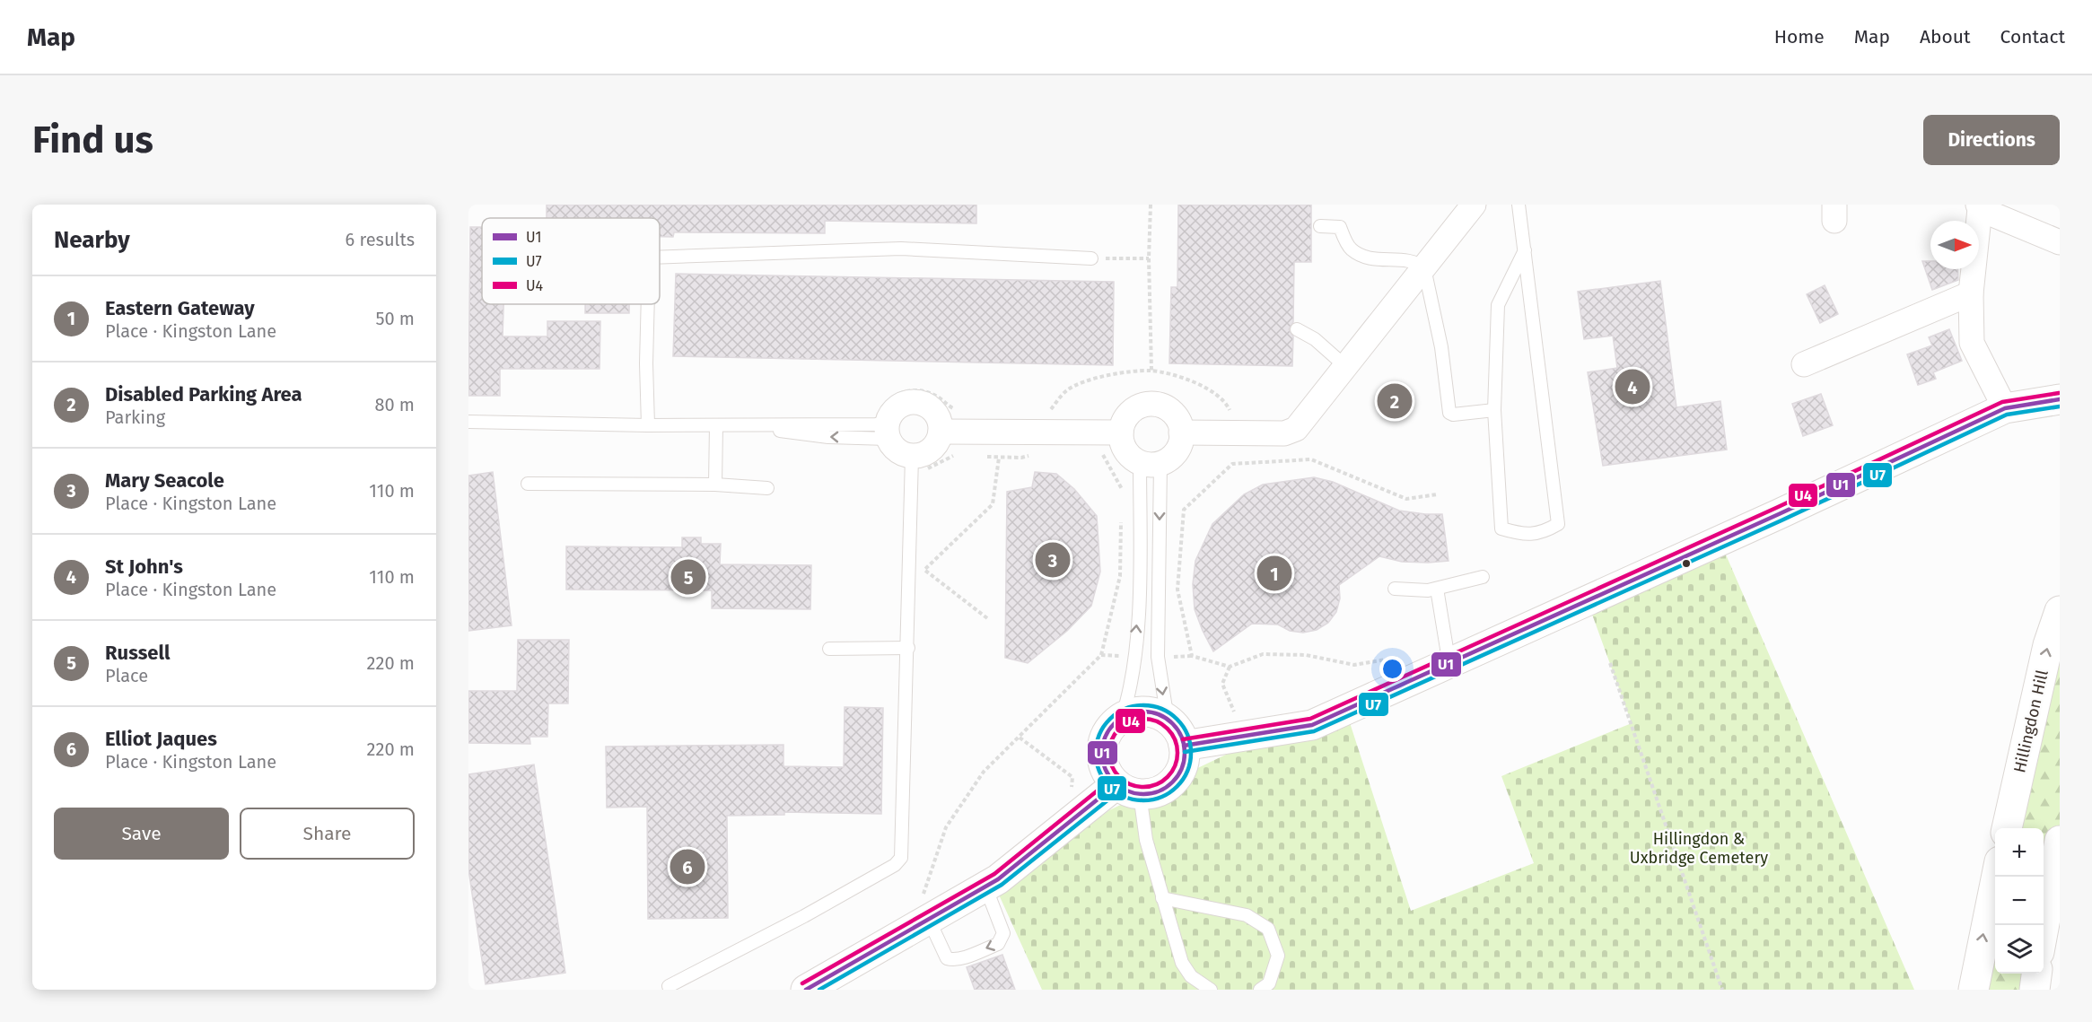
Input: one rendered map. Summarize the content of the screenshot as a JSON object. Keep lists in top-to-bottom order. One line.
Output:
{"streets":{"street":["Hillingdon Hill"]},"one_way":["Hillingdon Hill"],"parks":["Hillingdon & Uxbridge Cemetery"],"lines":["transit line U4","transit line U1","transit line U7"],"legend":["U1","U7","U4"],"north":"right","page":{"header":"Map","nav":["Home","Map","About","Contact"],"buttons":["Directions",["Save","Share"]],"title":"Find us","heading":["Nearby","6 results"],"list":[{"mark":"1","name":"Eastern Gateway","note":"Place · Kingston Lane","value":"50 m"},{"mark":"2","name":"Disabled Parking Area","note":"Parking","value":"80 m"},{"mark":"3","name":"Mary Seacole","note":"Place · Kingston Lane","value":"110 m"},{"mark":"4","name":"St John's","note":"Place · Kingston Lane","value":"110 m"},{"mark":"5","name":"Russell","note":"Place","value":"220 m"},{"mark":"6","name":"Elliot Jaques","note":"Place · Kingston Lane","value":"220 m"}],"pins":["4","2","3","1","5","6"],"map_buttons":["+","−"]}}
